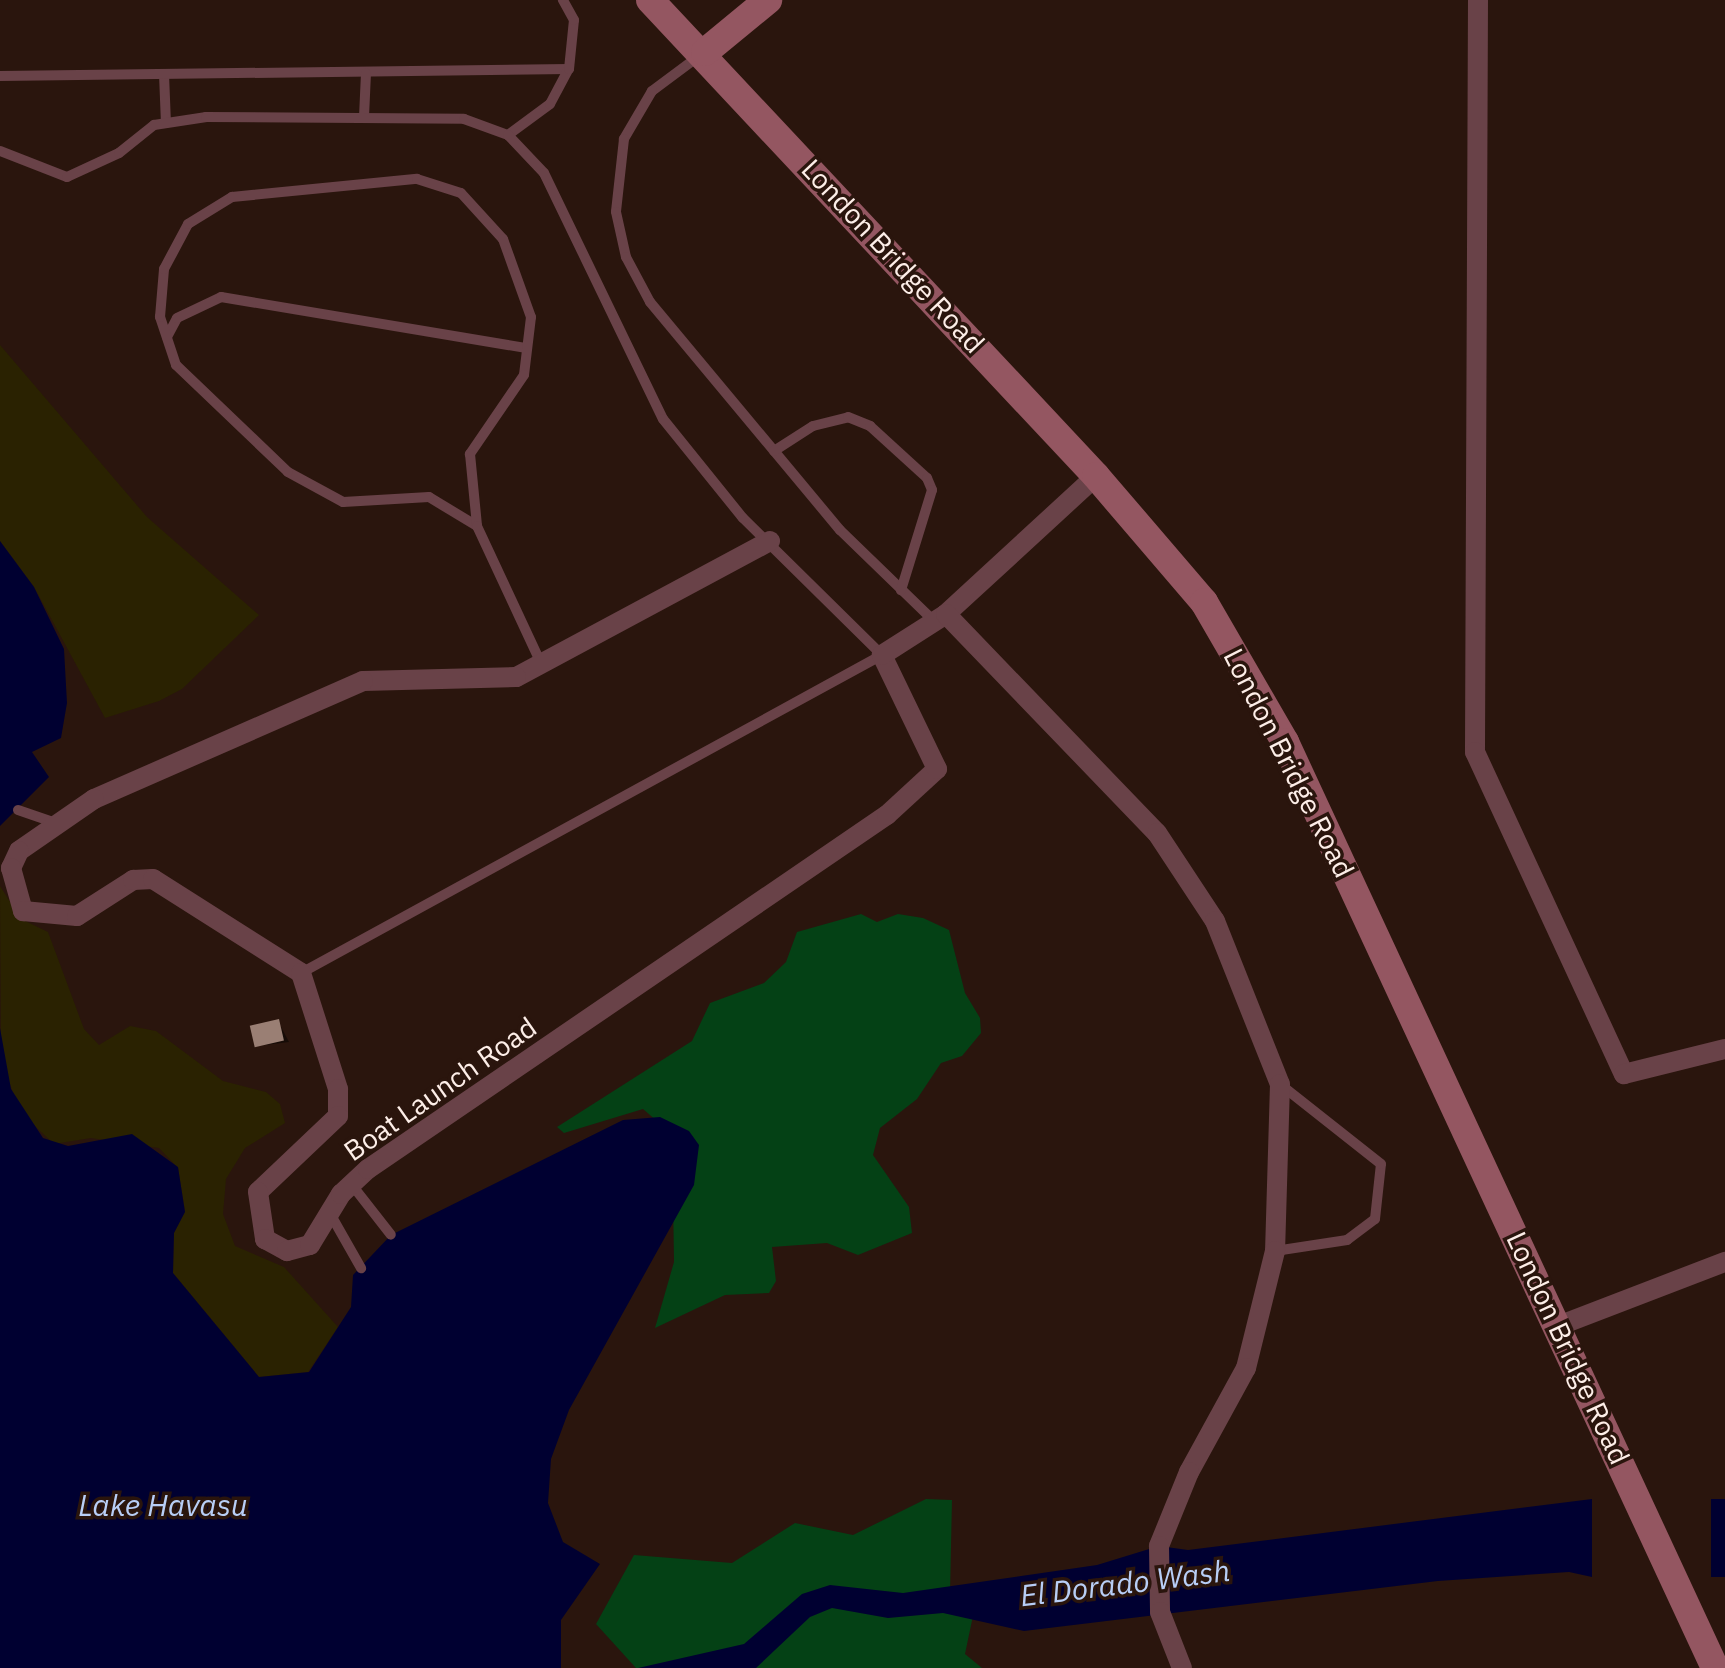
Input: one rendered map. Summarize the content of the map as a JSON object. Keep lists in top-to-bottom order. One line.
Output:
{"streets":{"street":["London Bridge Road","Boat Launch Road"]},"water":["Lake Havasu","El Dorado Wash"]}
